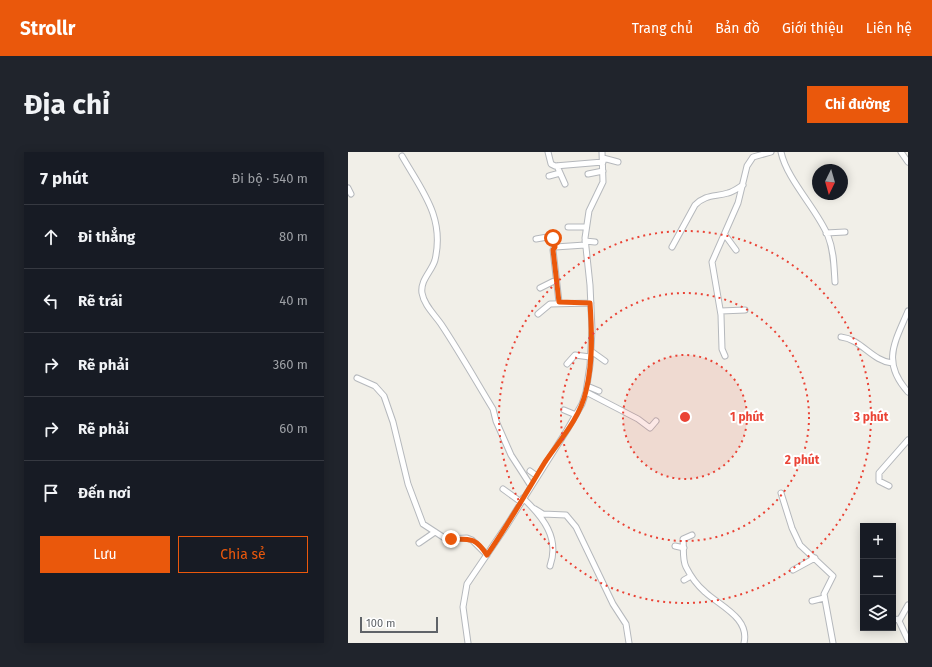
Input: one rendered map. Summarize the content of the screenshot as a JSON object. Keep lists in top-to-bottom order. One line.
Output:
{"scale_bar":"100 m","north":"bottom","page":{"header":"Strollr","nav":["Trang chủ","Bản đồ","Giới thiệu","Liên hệ"],"buttons":["Chỉ đường",["Lưu","Chia sẻ"]],"title":"Địa chỉ","heading":["7 phút","Đi bộ · 540 m"],"list":[["Đi thẳng","80 m"],["Rẽ trái","40 m"],["Rẽ phải","360 m"],["Rẽ phải","60 m"],"Đến nơi"],"map_buttons":["+","−"],"scale":"100 m"},"rings":["1 phút","3 phút","2 phút"]}
